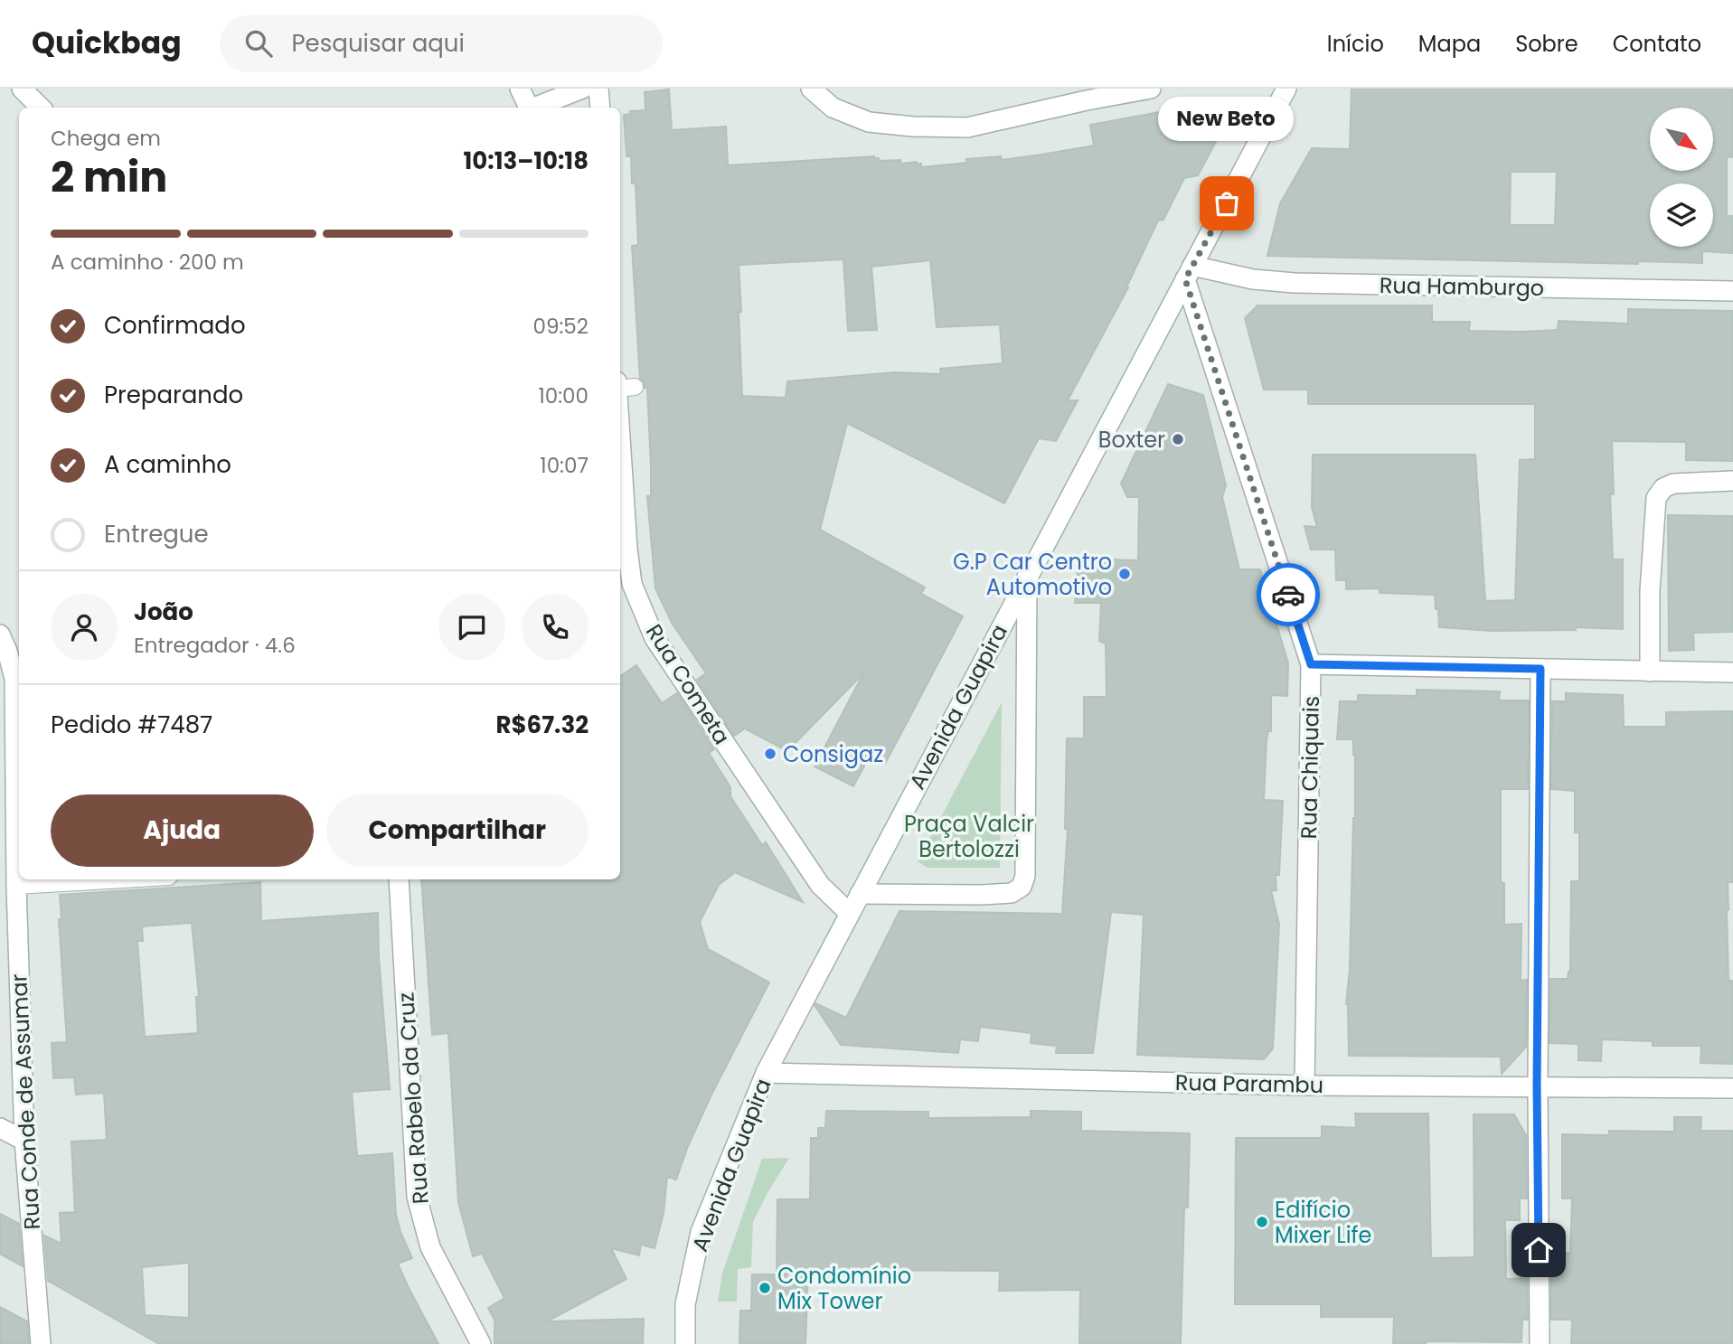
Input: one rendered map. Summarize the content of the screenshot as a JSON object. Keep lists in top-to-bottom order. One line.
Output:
{"streets":{"street":["Rua Hamburgo","Rua Cometa","Avenida Guapira","Rua Chiquais","Rua Parambu","Rua Rabelo da Cruz","Rua Conde de Assumar"]},"crossings":[["Rua Hamburgo","Avenida Guapira"],["Rua Hamburgo","Rua Chiquais"],["Rua Cometa","Avenida Guapira"],["Avenida Guapira","Rua Chiquais"],["Avenida Guapira","Rua Parambu"],["Rua Chiquais","Rua Parambu"]],"parks":["Praça Valcir Bertolozzi"],"places":["New Beto","Boxter","G.P Car Centro Automotivo","Consigaz","Edifício Mixer Life","Condomínio Mix Tower"],"north":"bottom right","page":{"header":"Quickbag","search":"Pesquisar aqui","nav":["Início","Mapa","Sobre","Contato"],"bubble":"New Beto","heading":["2 min","Chega em","10:13–10:18"],"panel":["João","Entregador · 4.6","Pedido #7487","R$67.32"],"bar":"A caminho · 200 m","list":[["Confirmado","09:52"],["Preparando","10:00"],["A caminho","10:07"],"Entregue"],"buttons":["Ajuda","Compartilhar"]}}
